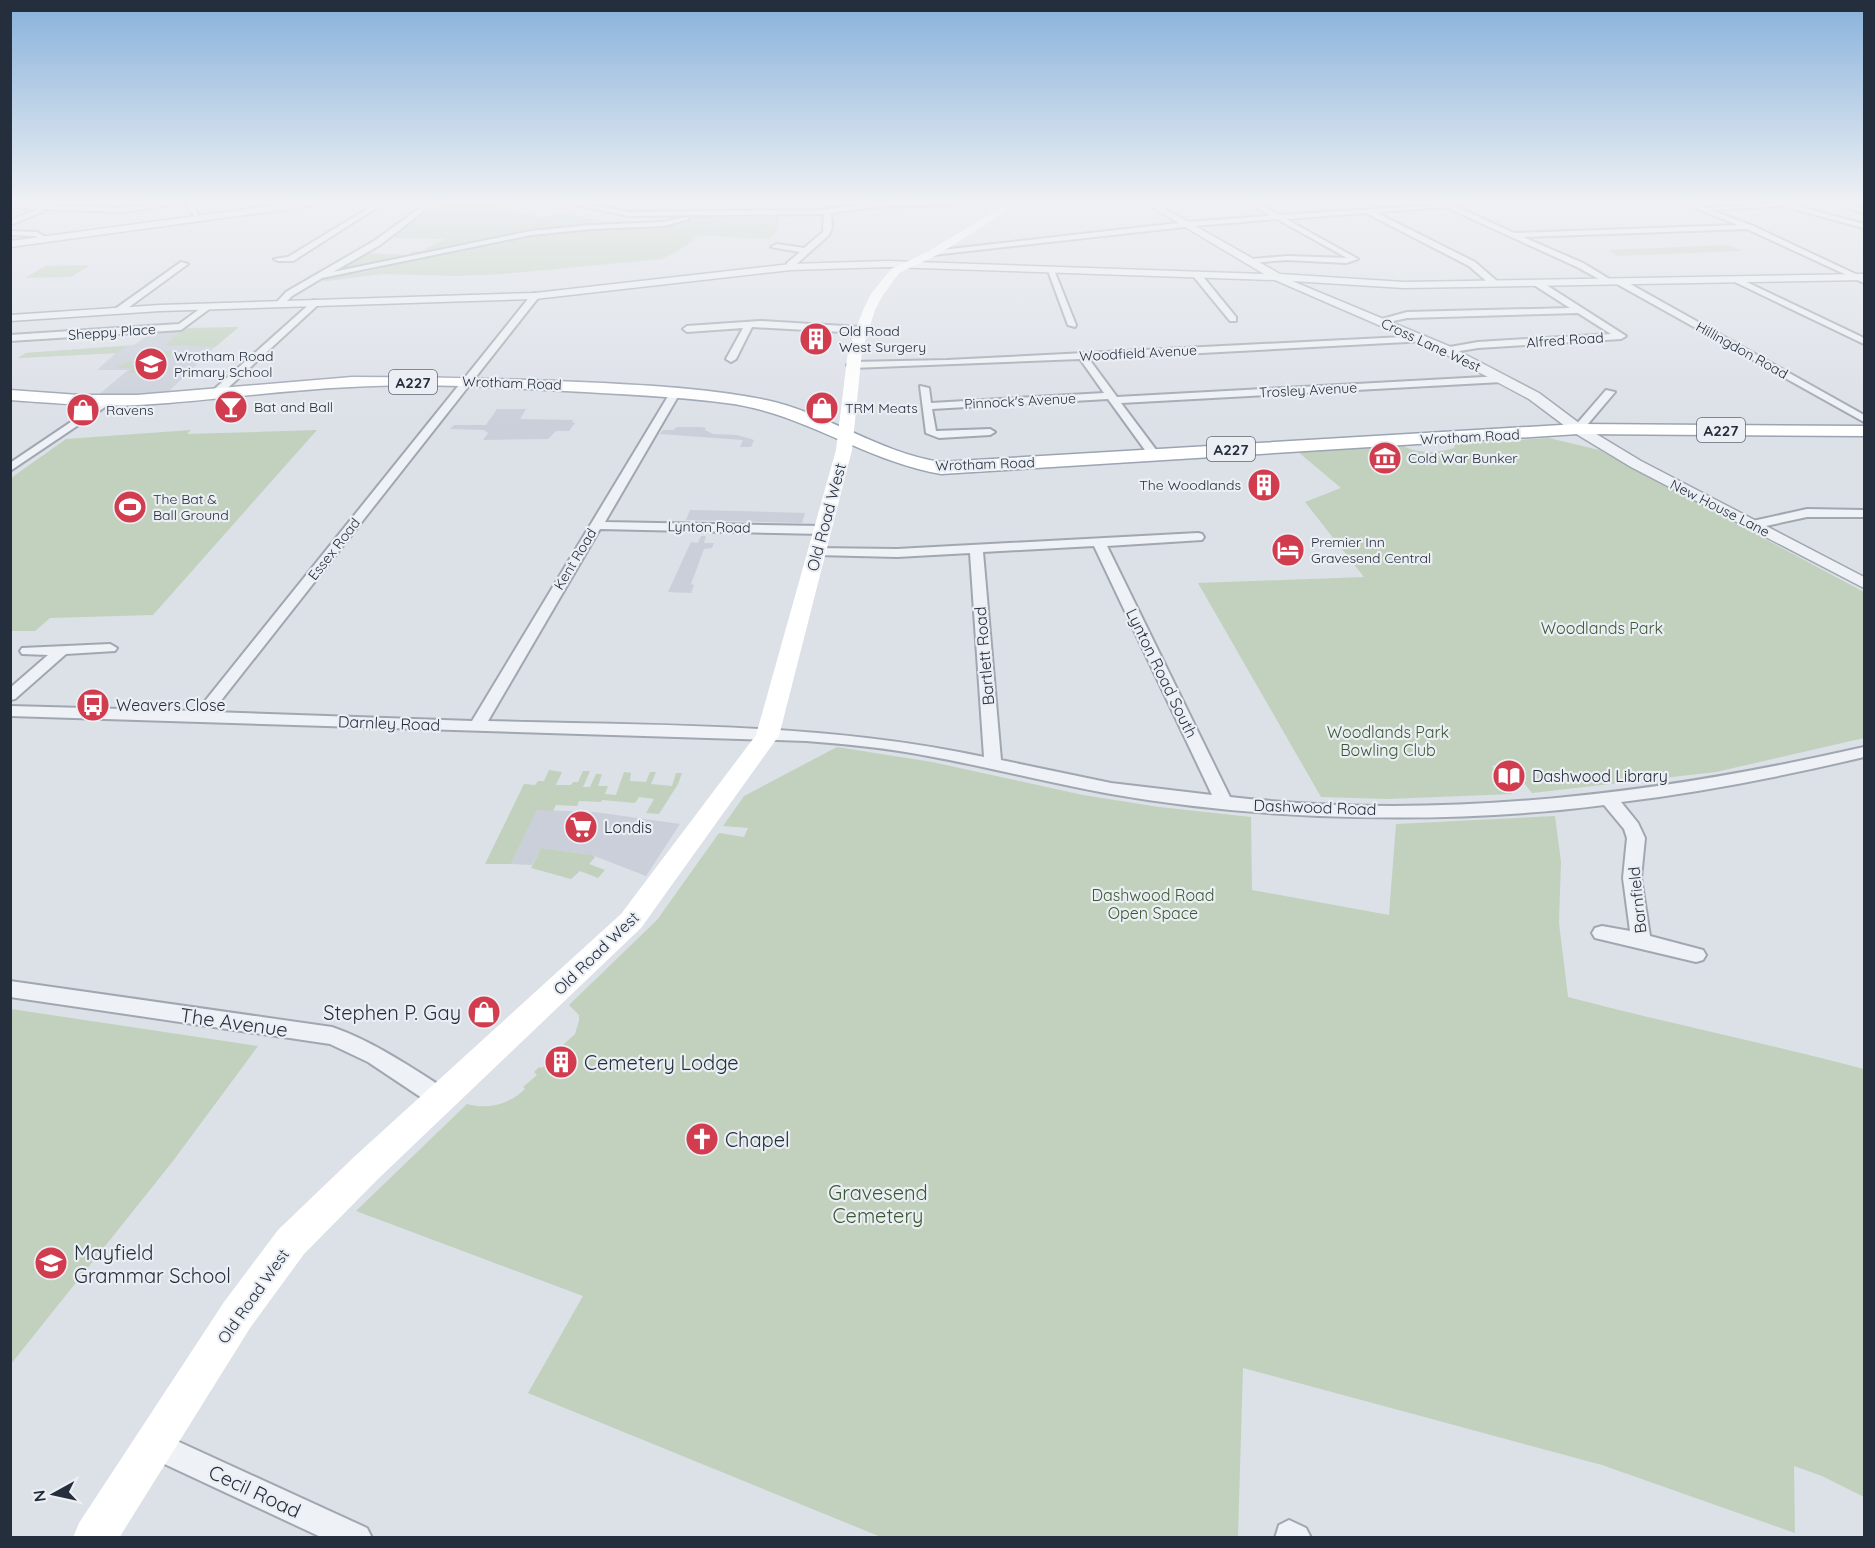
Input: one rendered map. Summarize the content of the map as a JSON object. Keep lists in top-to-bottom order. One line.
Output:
{"streets":{"main road":["A227","Wrotham Road","Old Road West"],"street":["Sheppy Place","Alfred Road","Cross Lane West","Hillingdon Road","Woodfield Avenue","Trosley Avenue","Pinnock's Avenue","New House Lane","Lynton Road","Essex Road","Kent Road","Bartlett Road","Lynton Road South","Darnley Road","Dashwood Road","Barnfield","The Avenue","Cecil Road"]},"crossings":[["Alfred Road","Cross Lane West"],["Cross Lane West","Woodfield Avenue"],["Cross Lane West","Wrotham Road"],["Cross Lane West","Trosley Avenue"],["Cross Lane West","New House Lane"],["Woodfield Avenue","Old Road West"],["A227","Wrotham Road"],["A227","Old Road West"],["Wrotham Road","New House Lane"],["Wrotham Road","Old Road West"],["Wrotham Road","Essex Road"],["Wrotham Road","Kent Road"],["Trosley Avenue","Pinnock's Avenue"],["Old Road West","Lynton Road"],["Old Road West","Darnley Road"],["Old Road West","Dashwood Road"],["Old Road West","The Avenue"],["Old Road West","Cecil Road"],["Lynton Road","Kent Road"],["Essex Road","Darnley Road"],["Kent Road","Darnley Road"],["Bartlett Road","Dashwood Road"],["Lynton Road South","Dashwood Road"],["Darnley Road","Dashwood Road"],["Dashwood Road","Barnfield"]],"parks":["Woodlands Park","Woodlands Park Bowling Club","Dashwood Road Open Space","Gravesend Cemetery"],"places":{"building":["Old Road West Surgery","The Woodlands","Cemetery Lodge"],"school or university":["Wrotham Road Primary School","Mayfield Grammar School"],"bar":["Bat and Ball"],"shop":["TRM Meats","Ravens","Stephen P. Gay"],"museum":["Cold War Bunker"],"sports":["The Bat & Ball Ground"],"hotel":["Premier Inn Gravesend Central"],"bus stop":["Weavers Close"],"library":["Dashwood Library"],"supermarket":["Londis"],"church":["Chapel"]},"north":"left"}
